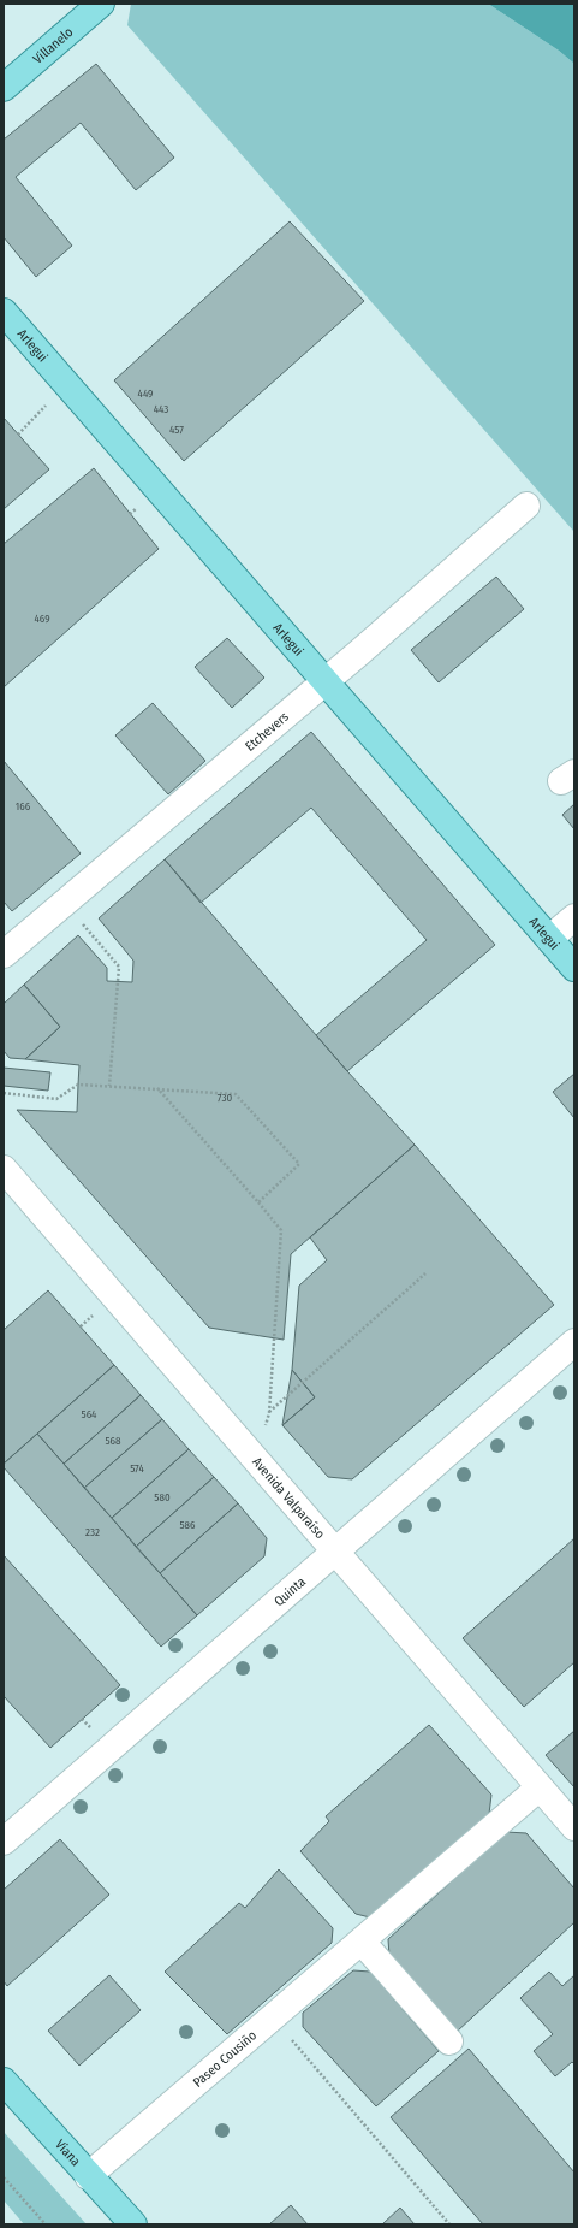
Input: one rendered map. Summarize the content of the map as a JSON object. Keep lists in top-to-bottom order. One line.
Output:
{"streets":{"main road":["Villanelo","Arlegui","Viana"],"street":["Etchevers","Avenida Valparaíso","Quinta","Paseo Cousiño"]},"crossings":[["Arlegui","Etchevers"],["Avenida Valparaíso","Quinta"],["Avenida Valparaíso","Paseo Cousiño"],["Paseo Cousiño","Viana"]],"house_numbers":["449","443","457","469","166","730","564","568","574","580","586","232"]}
